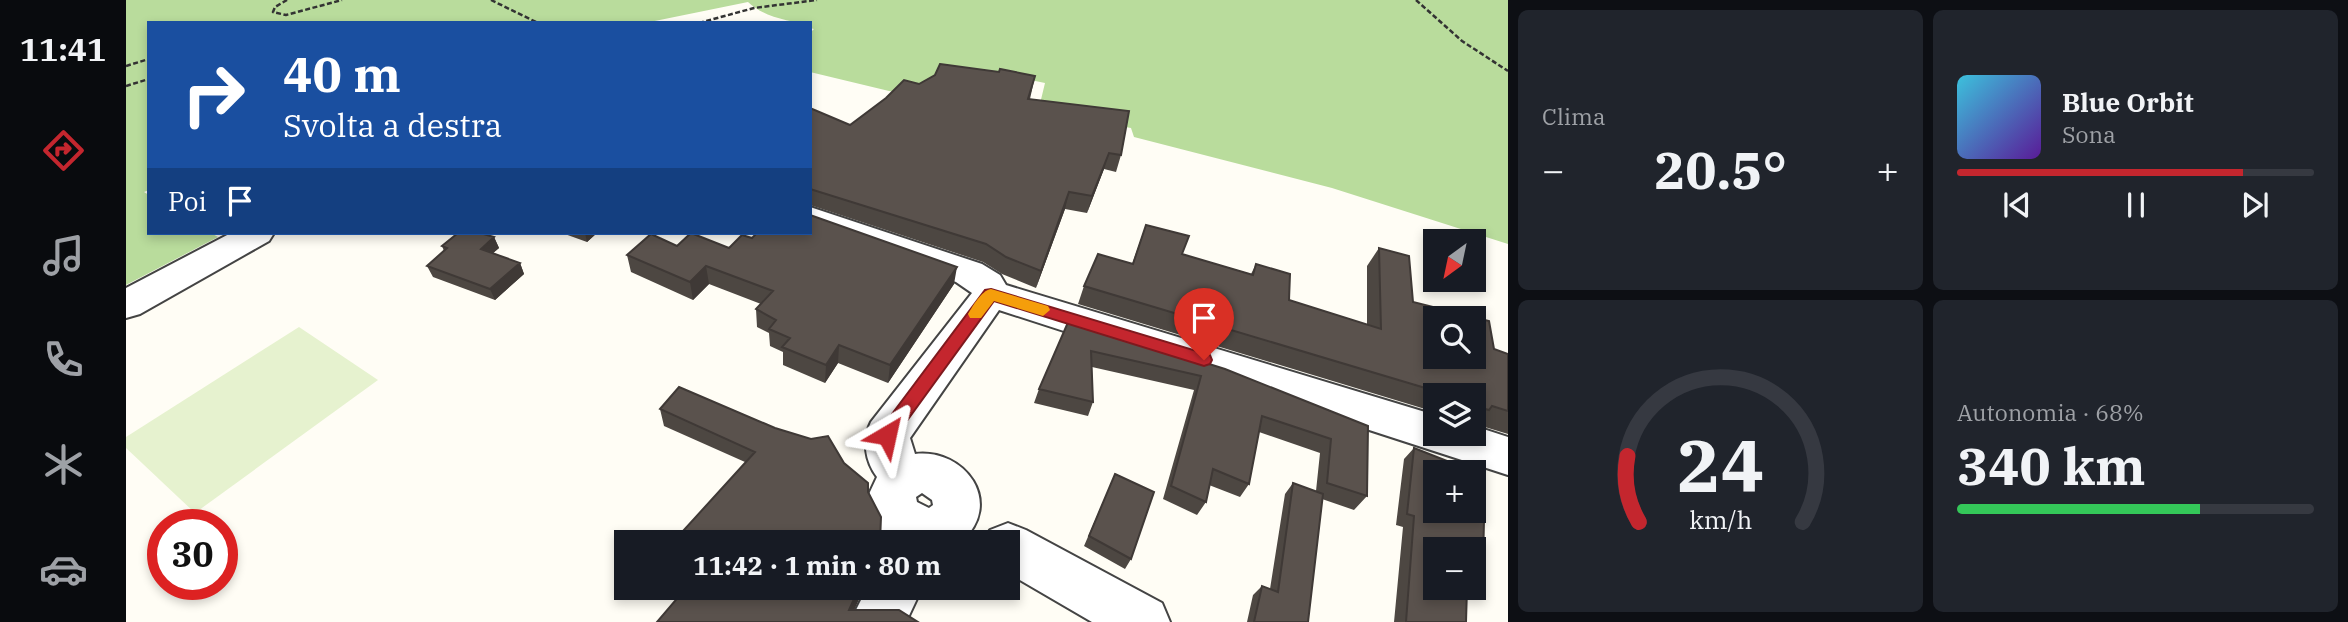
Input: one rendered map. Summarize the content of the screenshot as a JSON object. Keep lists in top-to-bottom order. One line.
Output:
{"north":"bottom left","page":{"tabs":"11:41","tile":["Clima",["Autonomia · 68%","340 km"]],"turn":["40 m","Svolta a destra"],"song":["Blue Orbit","Sona"],"heat":["−","20.5°","+"],"then":"Poi","map_buttons":["+","−"],"limit":"30","trip":"11:42 · 1 min · 80 m","gauge":["24","km/h"]}}
